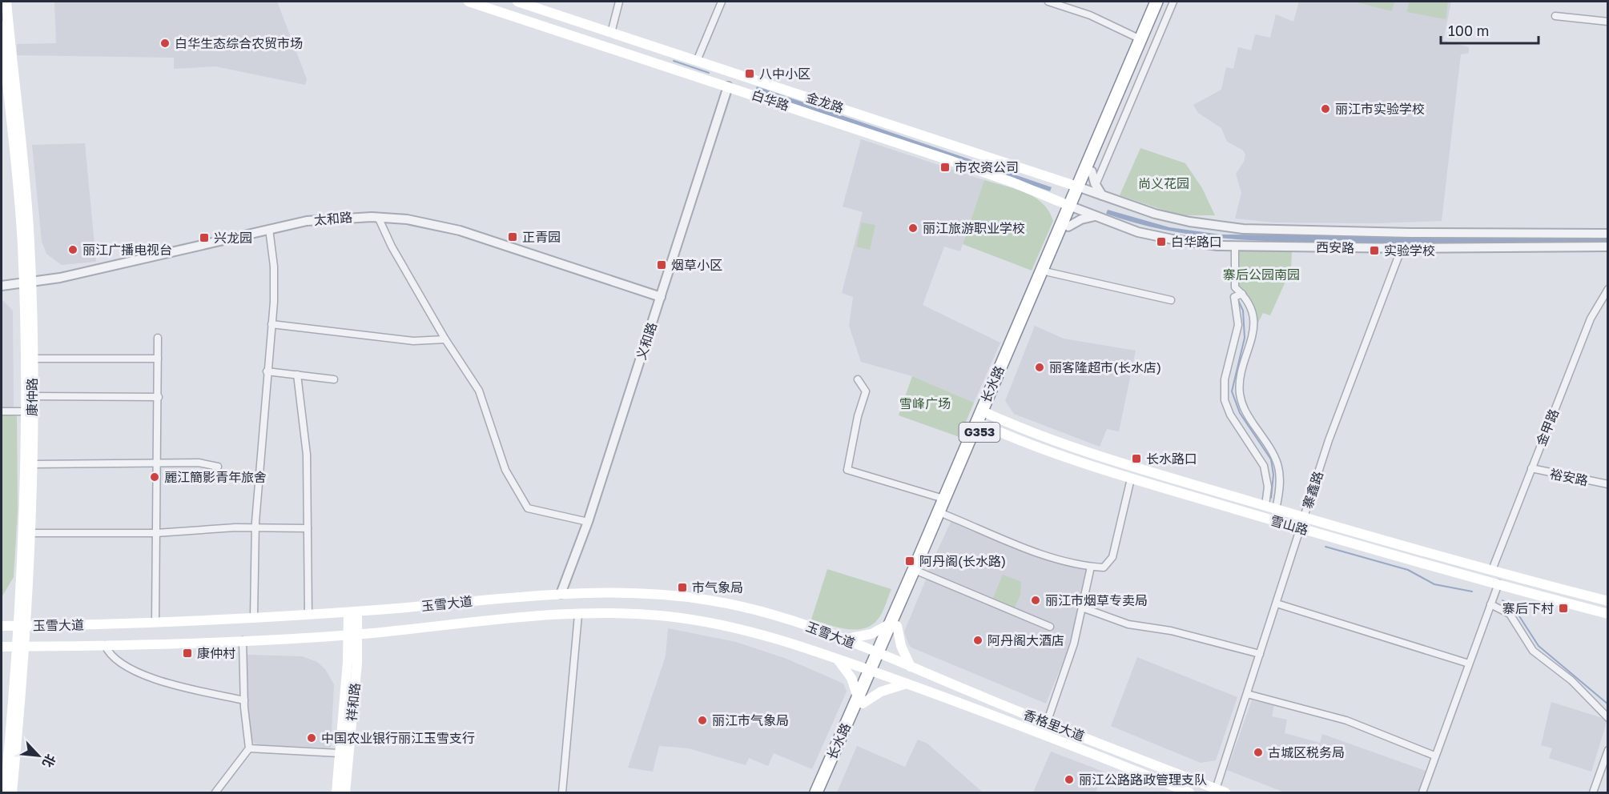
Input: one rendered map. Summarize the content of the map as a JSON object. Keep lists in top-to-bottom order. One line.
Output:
{"streets":{"highway":["长水路","G353"],"main road":["白华路","金龙路","康仲路","雪山路","玉雪大道","祥和路","香格里大道"],"street":["太和路","西安路","义和路","金甲路","裕安路","寨鑫路"]},"crossings":[["白华路","西安路"],["白华路","义和路"],["白华路","长水路"],["金龙路","西安路"],["金龙路","长水路"],["太和路","义和路"],["太和路","康仲路"],["西安路","长水路"],["西安路","寨鑫路"],["义和路","玉雪大道"],["长水路","雪山路"],["长水路","玉雪大道"],["长水路","香格里大道"],["康仲路","玉雪大道"],["金甲路","裕安路"],["金甲路","雪山路"],["寨鑫路","雪山路"],["寨鑫路","香格里大道"],["玉雪大道","祥和路"],["玉雪大道","香格里大道"]],"parks":["尚义花园","寨后公园南园","雪峰广场"],"places":{"other":["白华生态综合农贸市场","丽江市实验学校","丽江旅游职业学校","丽江广播电视台","丽客隆超市(长水店)","麗江簡影青年旅舍","丽江市烟草专卖局","阿丹阁大酒店","丽江市气象局","中国农业银行丽江玉雪支行","古城区税务局","丽江公路路政管理支队"],"transit":["八中小区","市农资公司","正青园","兴龙园","白华路口","实验学校","烟草小区","长水路口","阿丹阁(长水路)","市气象局","寨后下村","康仲村"]},"scale_bar":"100 m","north":"bottom right"}
